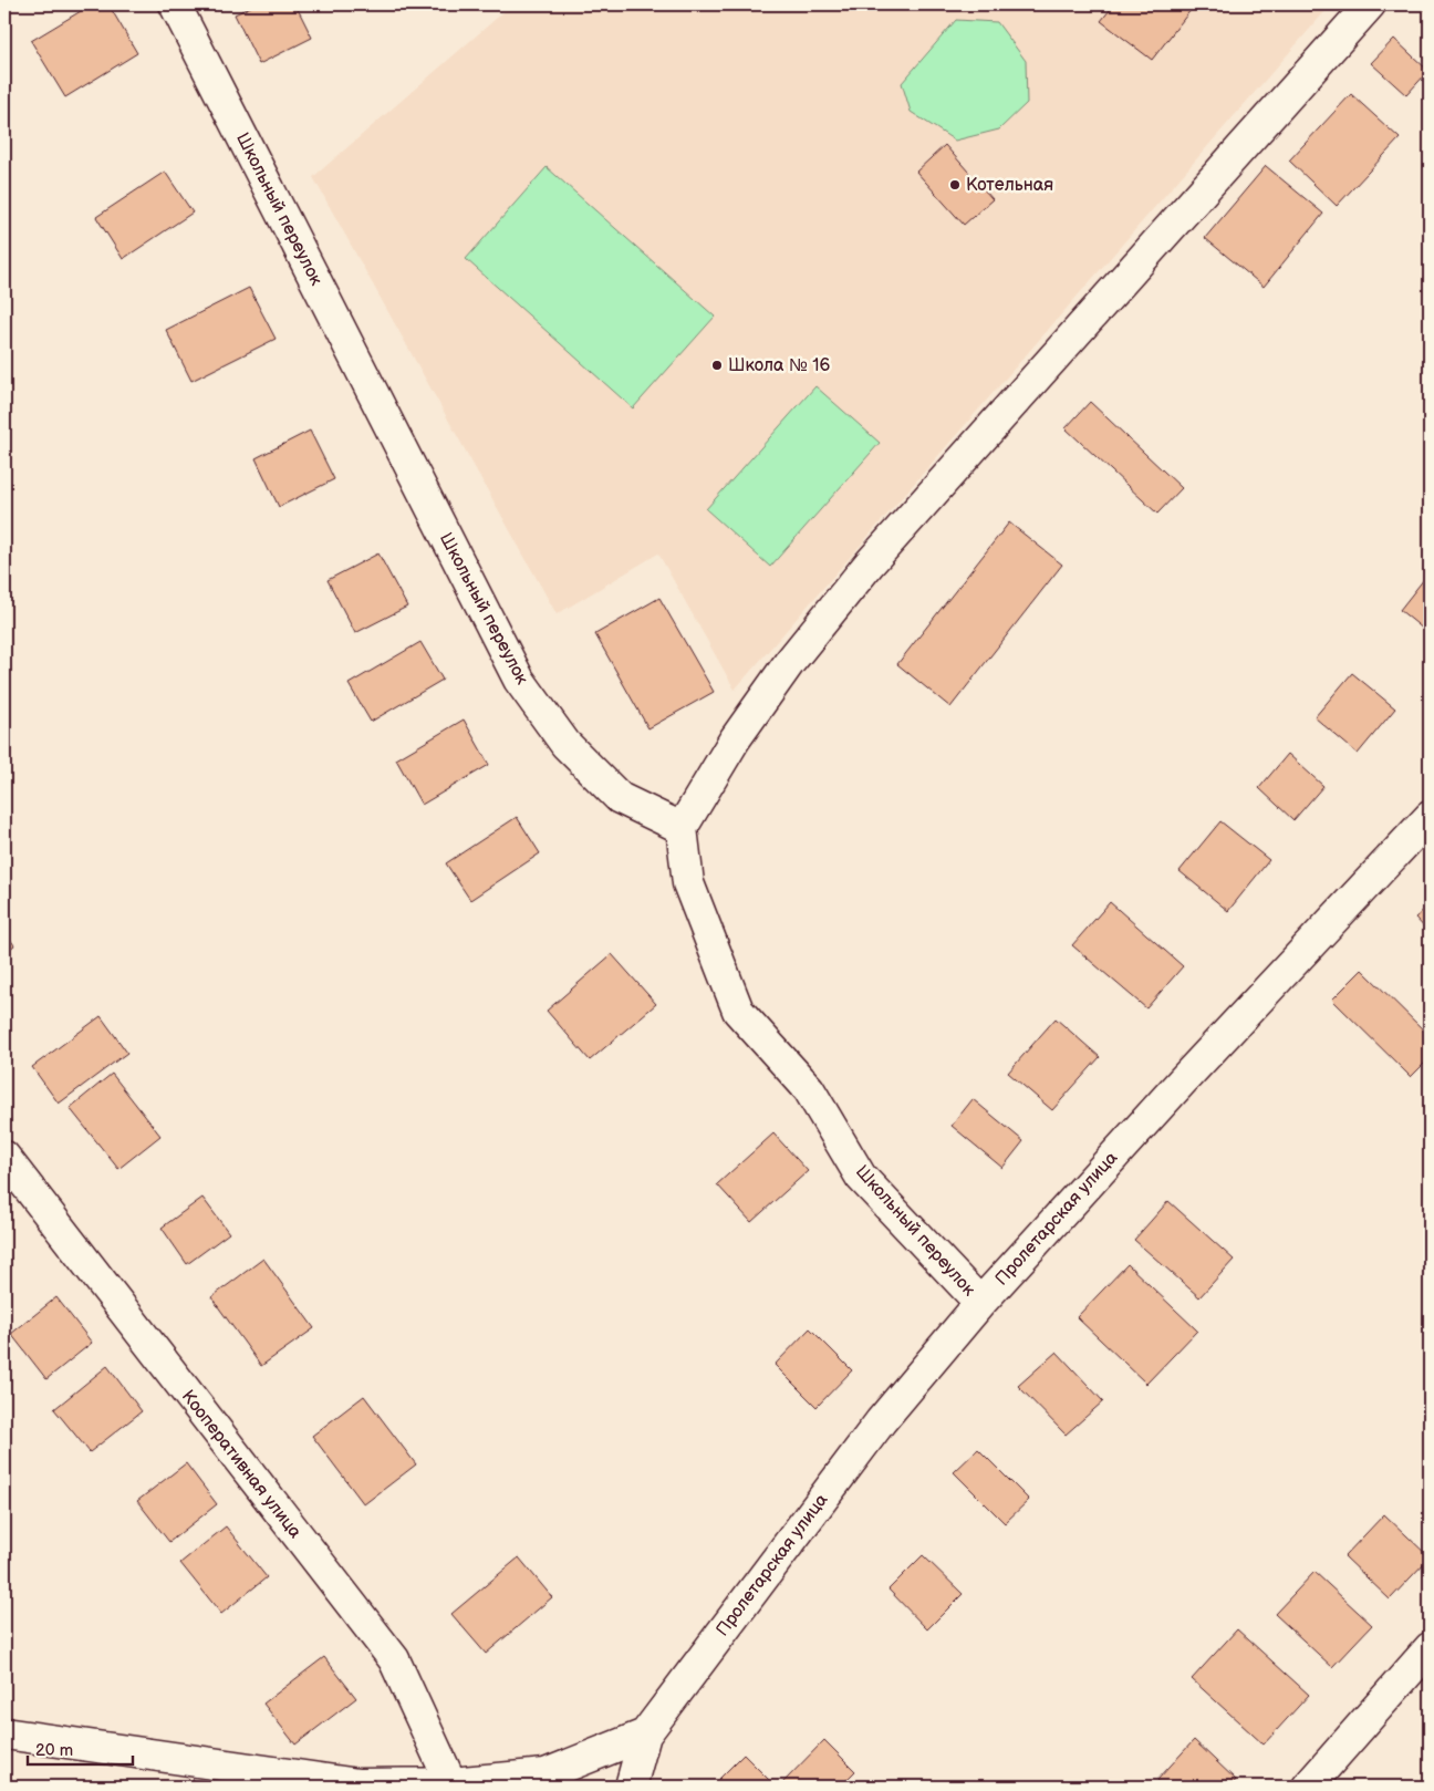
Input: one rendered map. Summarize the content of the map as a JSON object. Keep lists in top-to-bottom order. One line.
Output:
{"streets":{"street":["Школьный переулок","Пролетарская улица","Кооперативная улица"]},"crossings":[["Школьный переулок","Пролетарская улица"]],"places":["Котельная","Школа № 16"],"scale_bar":"20 m"}
